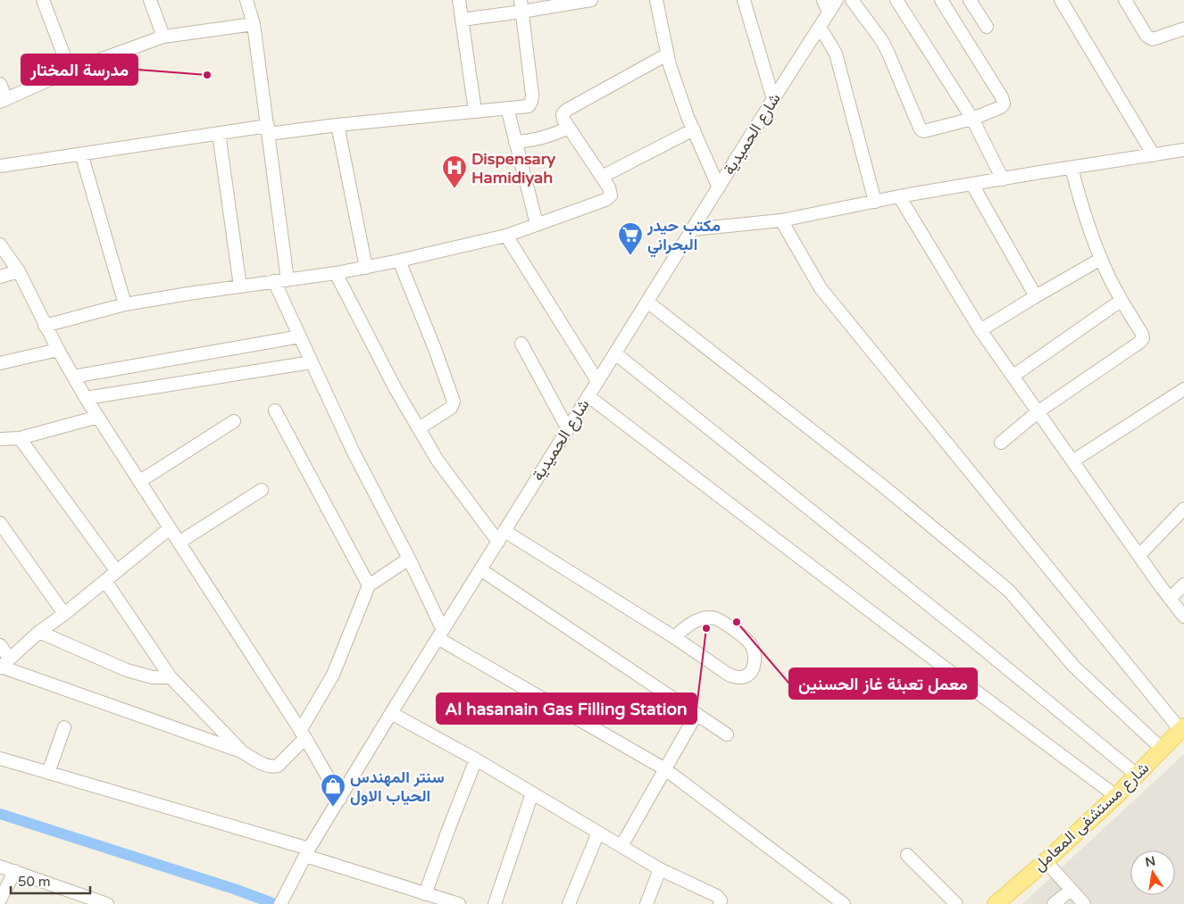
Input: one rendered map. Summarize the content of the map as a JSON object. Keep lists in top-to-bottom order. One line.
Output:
{"streets":{"main road":["شارع مستشفى المعامل"],"street":["شارع الحميدية"]},"places":{"other":["مدرسة المختار","معمل تعبئة غاز الحسنين","Al hasanain Gas Filling Station"],"hospital":["Dispensary Hamidiyah"],"supermarket":["مكتب حيدر البحراني"],"shop":["سنتر المهندس الحياب الاول"]},"scale_bar":"50 m","north":"top"}
